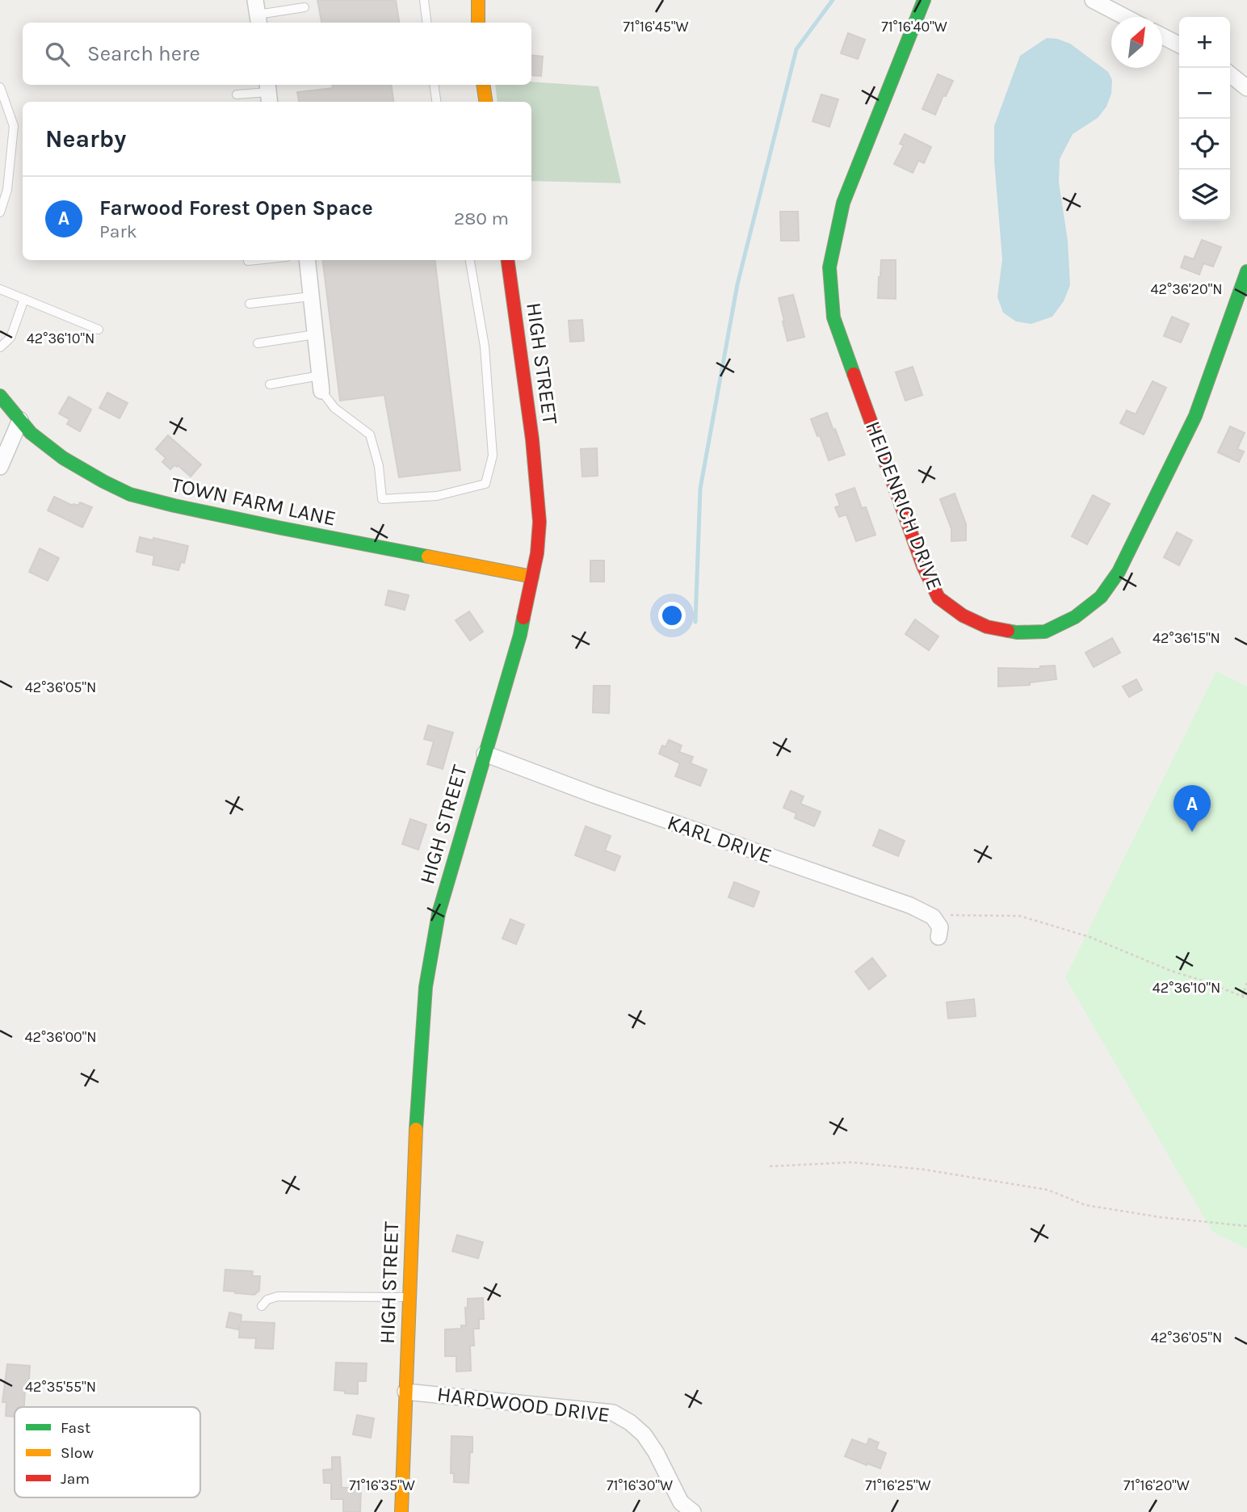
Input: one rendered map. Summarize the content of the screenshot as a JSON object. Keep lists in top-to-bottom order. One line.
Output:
{"streets":{"street":["HIGH STREET","TOWN FARM LANE","HEIDENRICH DRIVE","KARL DRIVE","HARDWOOD DRIVE"]},"crossings":[["HIGH STREET","TOWN FARM LANE"],["HIGH STREET","KARL DRIVE"],["HIGH STREET","HARDWOOD DRIVE"]],"legend":["Fast","Slow","Jam"],"north":"top right","page":{"map_buttons":["+","−"],"search":"Search here","heading":"Nearby","list":[{"mark":"A","name":"Farwood Forest Open Space","note":"Park","value":"280 m"}],"pins":"A"},"coordinates":["71°16'45\"W","71°16'40\"W","42°36'20\"N","42°36'10\"N","42°36'15\"N","42°36'05\"N","42°36'00\"N","42°35'55\"N","71°16'35\"W","71°16'30\"W","71°16'25\"W","71°16'20\"W"]}
